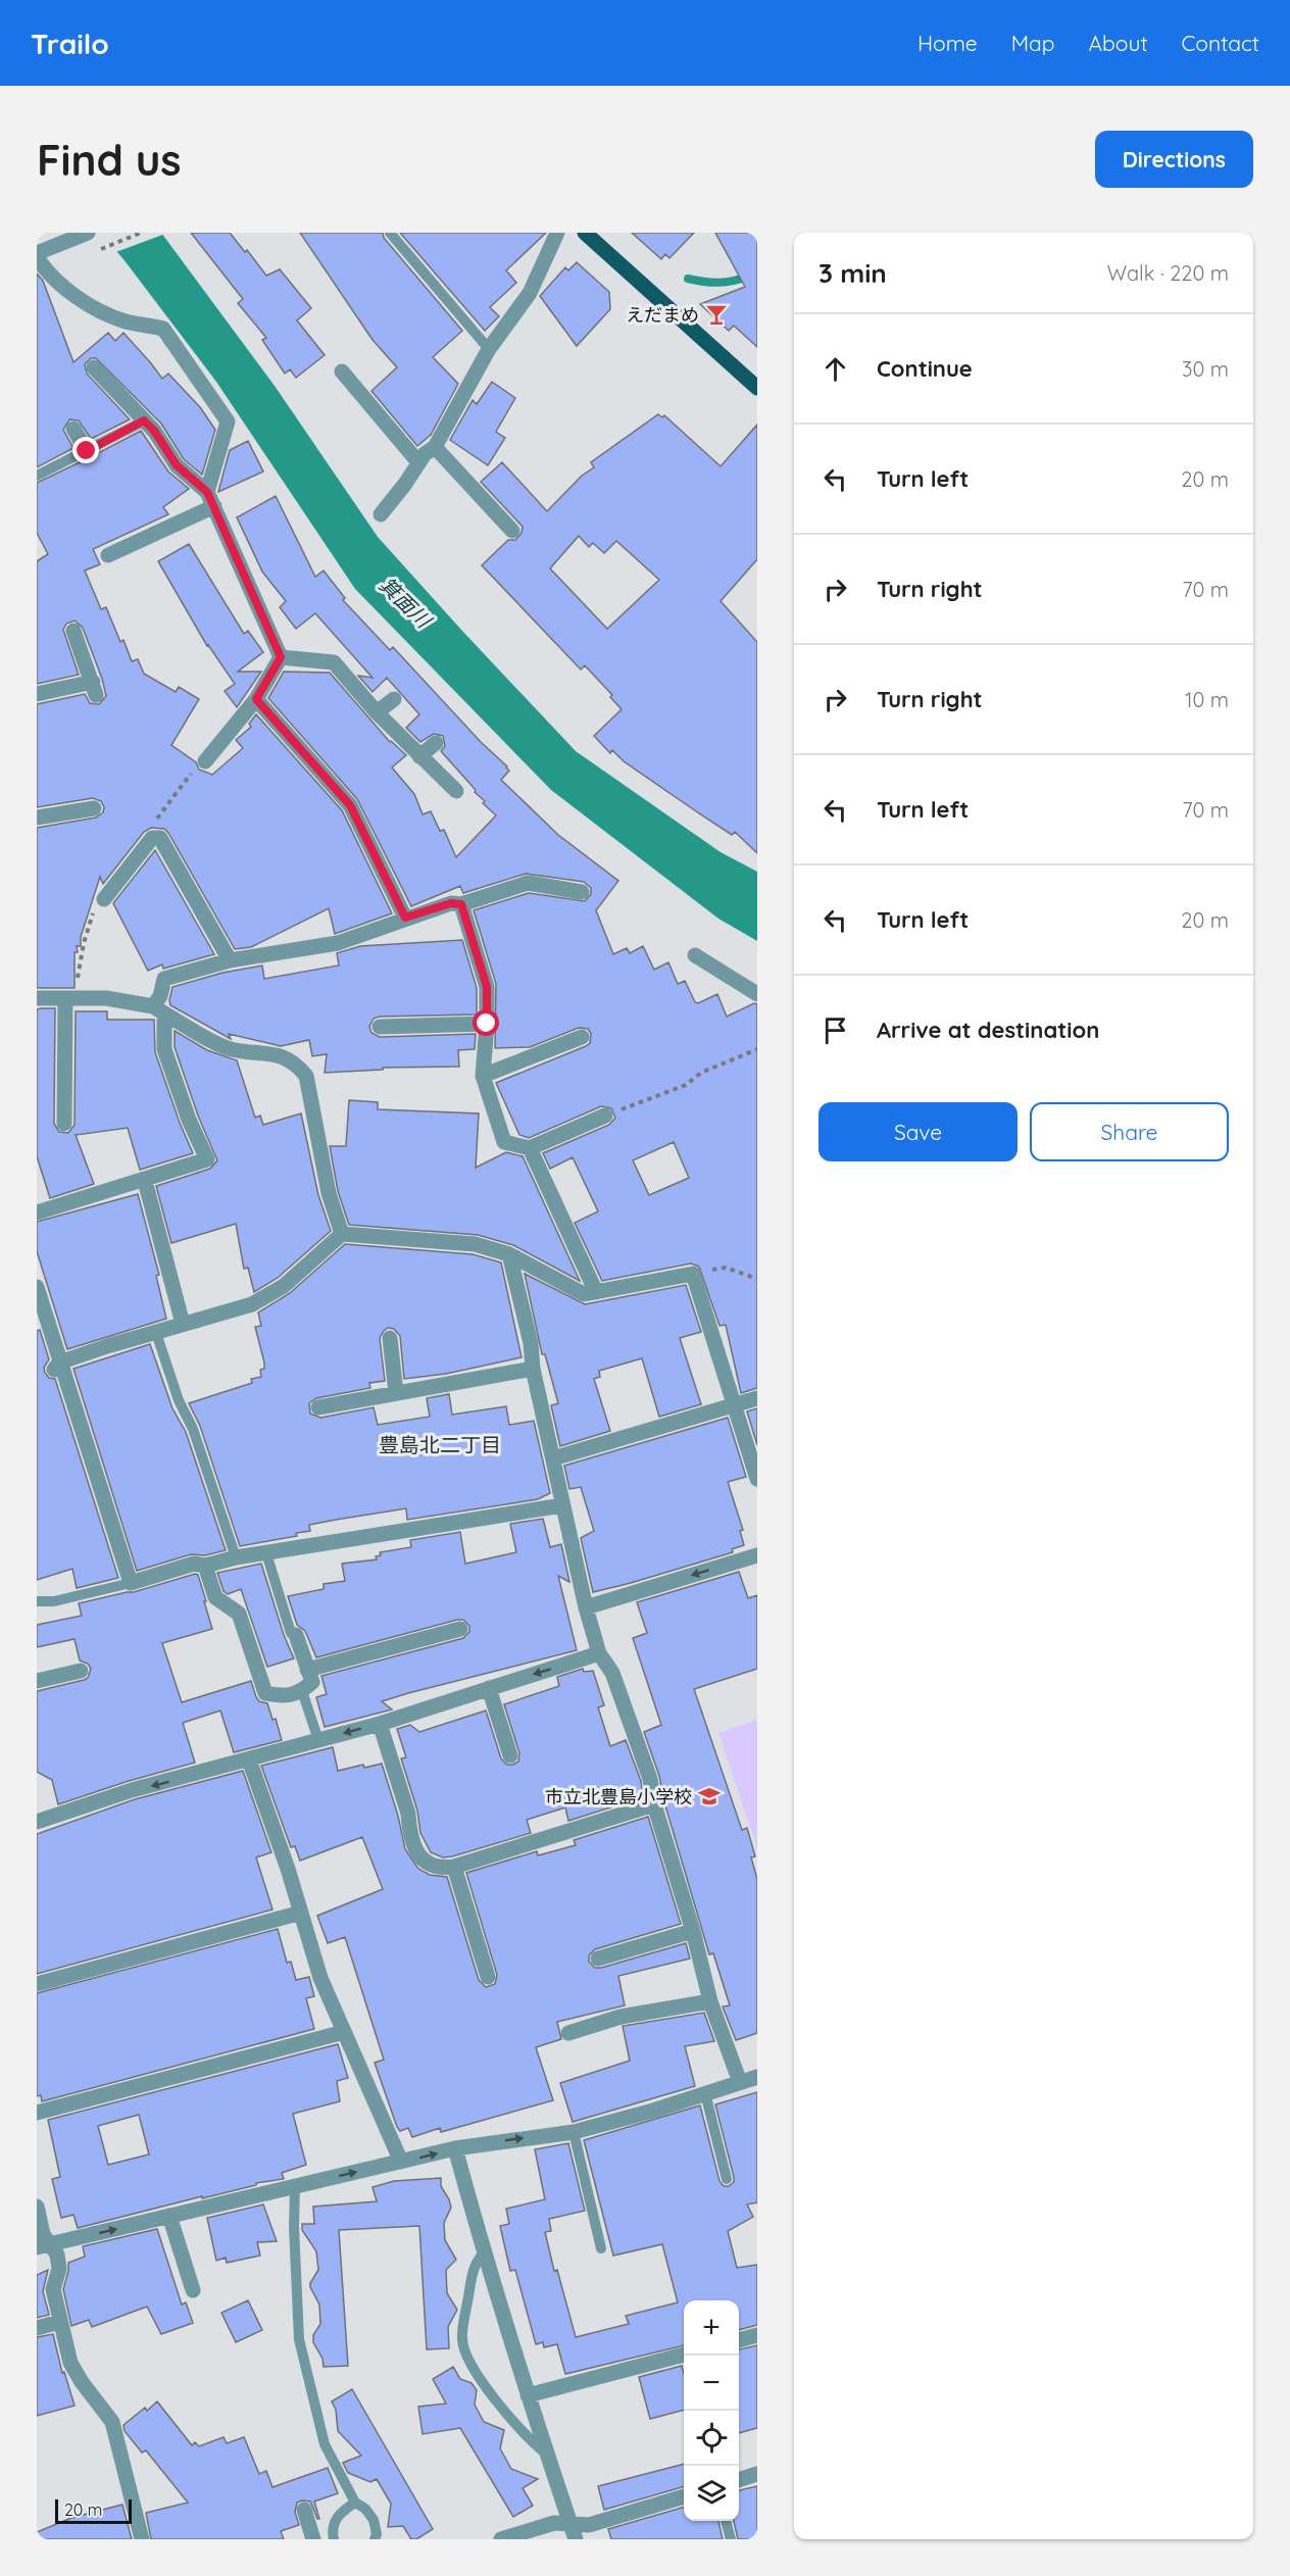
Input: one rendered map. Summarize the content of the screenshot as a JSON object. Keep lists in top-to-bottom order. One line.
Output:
{"districts":["豊島北二丁目"],"water":["箕面川"],"places":{"bar":["えだまめ"],"school or university":["市立北豊島小学校"]},"scale_bar":"20 m","page":{"header":"Trailo","nav":["Home","Map","About","Contact"],"buttons":["Directions",["Save","Share"]],"title":"Find us","heading":["3 min","Walk · 220 m"],"list":[["Continue","30 m"],["Turn left","20 m"],["Turn right","70 m"],["Turn right","10 m"],["Turn left","70 m"],["Turn left","20 m"],"Arrive at destination"],"map_buttons":["+","−"],"scale":"20 m"}}
